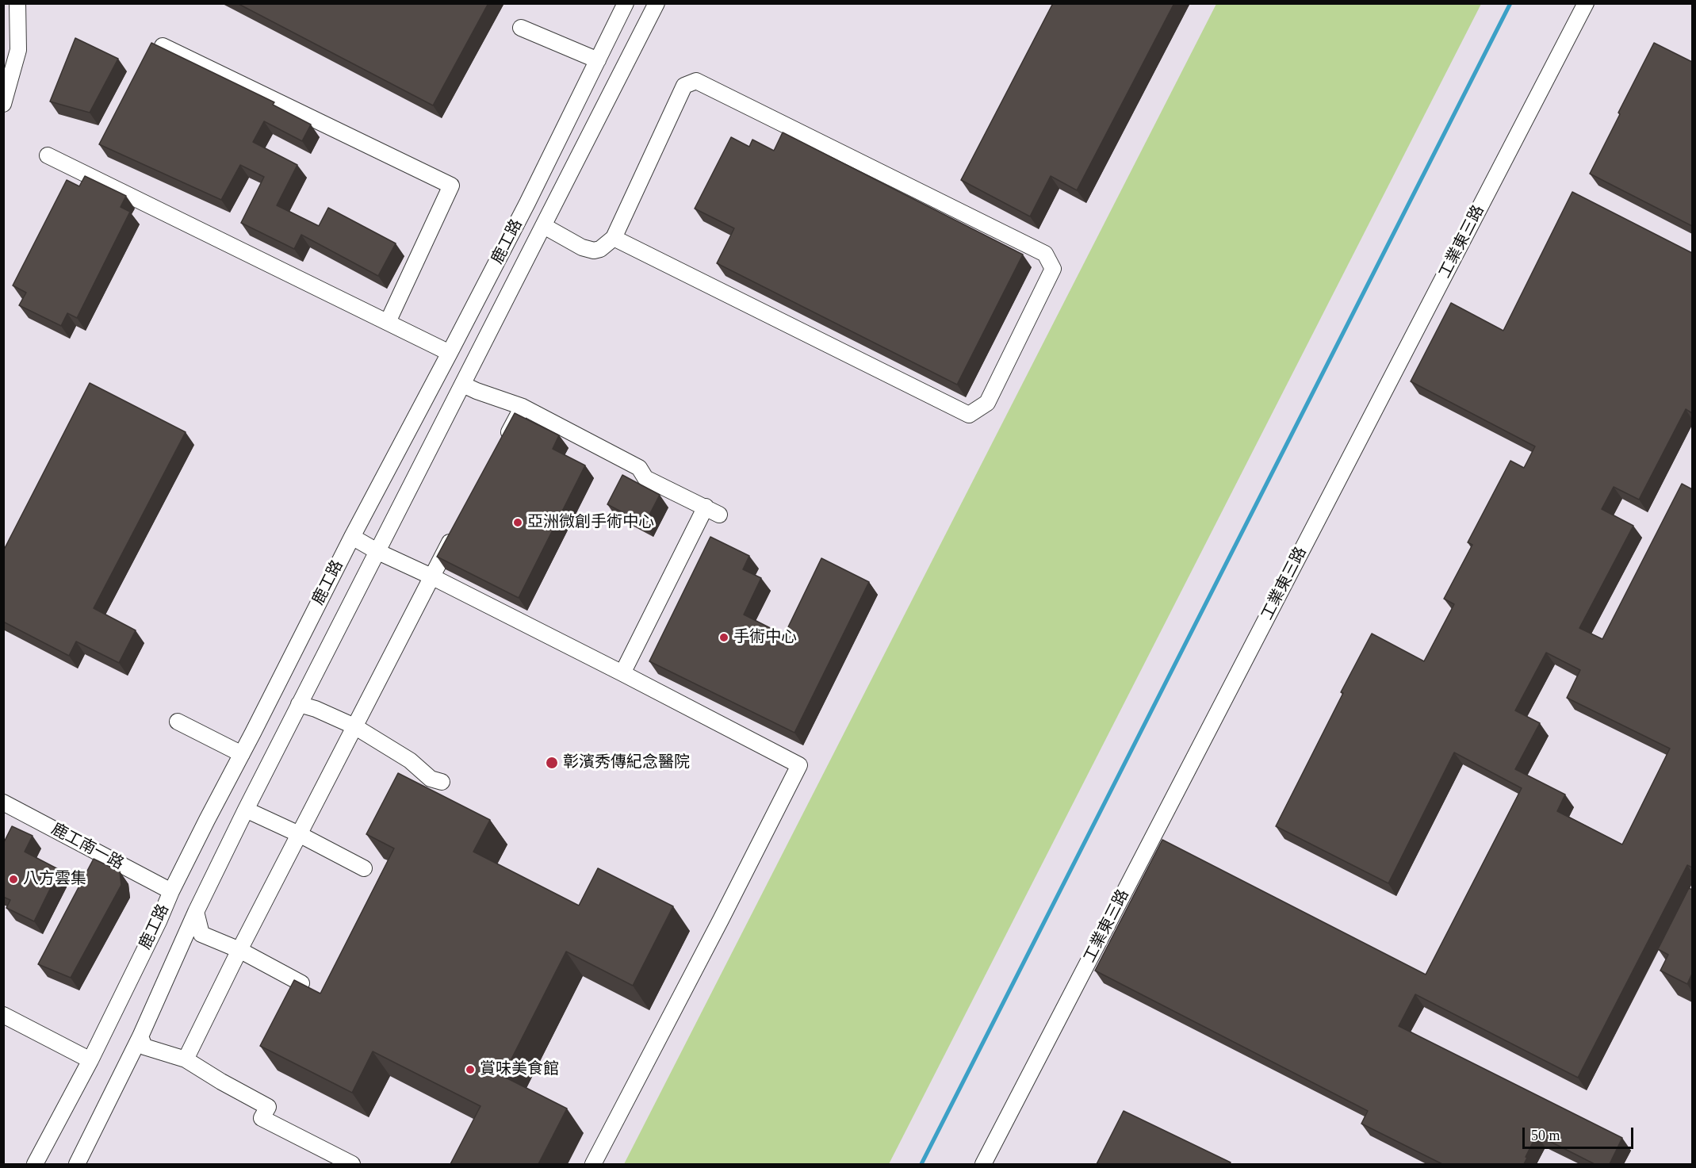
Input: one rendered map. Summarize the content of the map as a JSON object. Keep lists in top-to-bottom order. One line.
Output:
{"streets":{"street":["鹿工路","工業東三路","鹿工南一路"]},"crossings":[["鹿工路","鹿工南一路"]],"places":["亞洲微創手術中心","手術中心","彰濱秀傳紀念醫院","八方雲集","賞味美食館"],"scale_bar":"50 m"}
